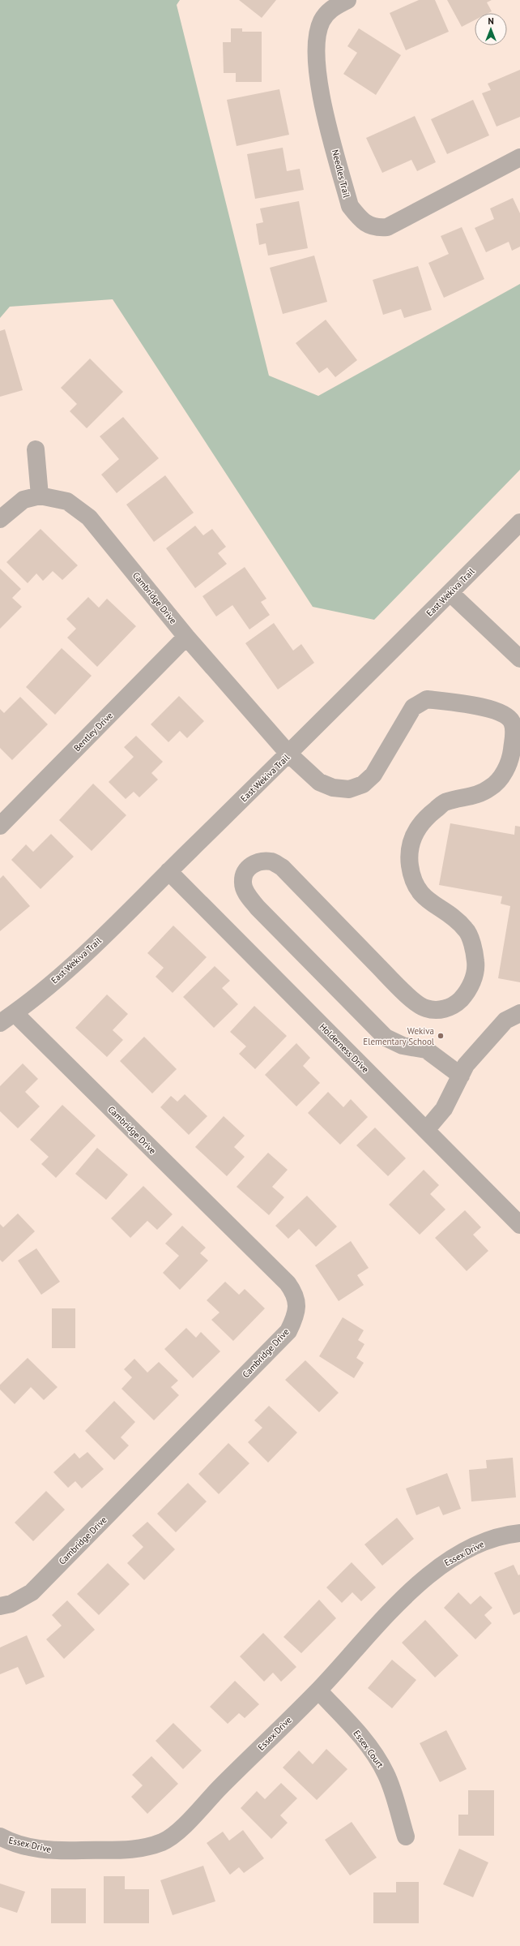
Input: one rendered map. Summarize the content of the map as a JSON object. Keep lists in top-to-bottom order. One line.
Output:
{"streets":{"street":["Needles Trail","East Wekiva Trail","Cambridge Drive","Bentley Drive","Holderness Drive","Essex Drive","Essex Court"]},"crossings":[["East Wekiva Trail","Cambridge Drive"],["East Wekiva Trail","Holderness Drive"],["Cambridge Drive","Bentley Drive"],["Essex Drive","Essex Court"]],"places":["Wekiva Elementary School"],"north":"top"}
